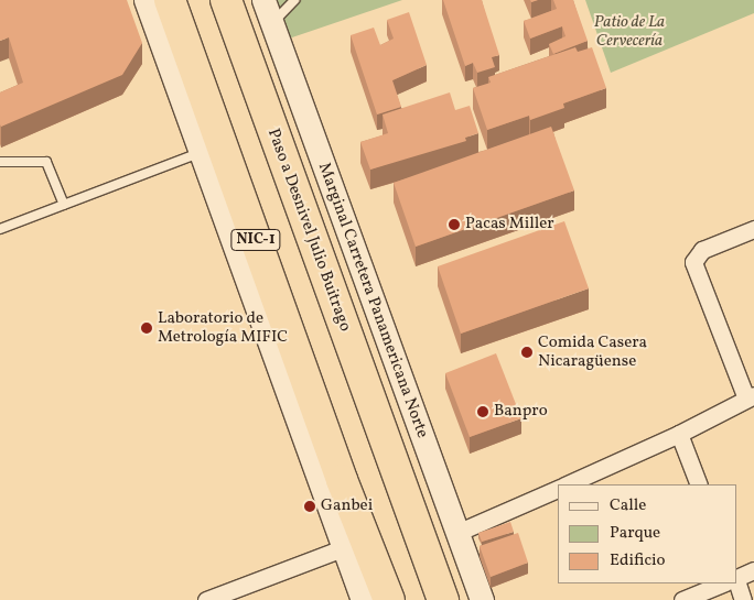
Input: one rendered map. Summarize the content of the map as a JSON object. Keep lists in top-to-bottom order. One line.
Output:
{"streets":{"highway":["Paso a Desnivel Julio Buitrago","NIC-1"],"street":["Marginal Carretera Panamericana Norte"]},"parks":["Patio de La Cervecería"],"places":["Pacas Miller","Laboratorio de Metrología MIFIC","Comida Casera Nicaragüense","Banpro","Ganbei"],"legend":["Calle","Parque","Edificio"]}
